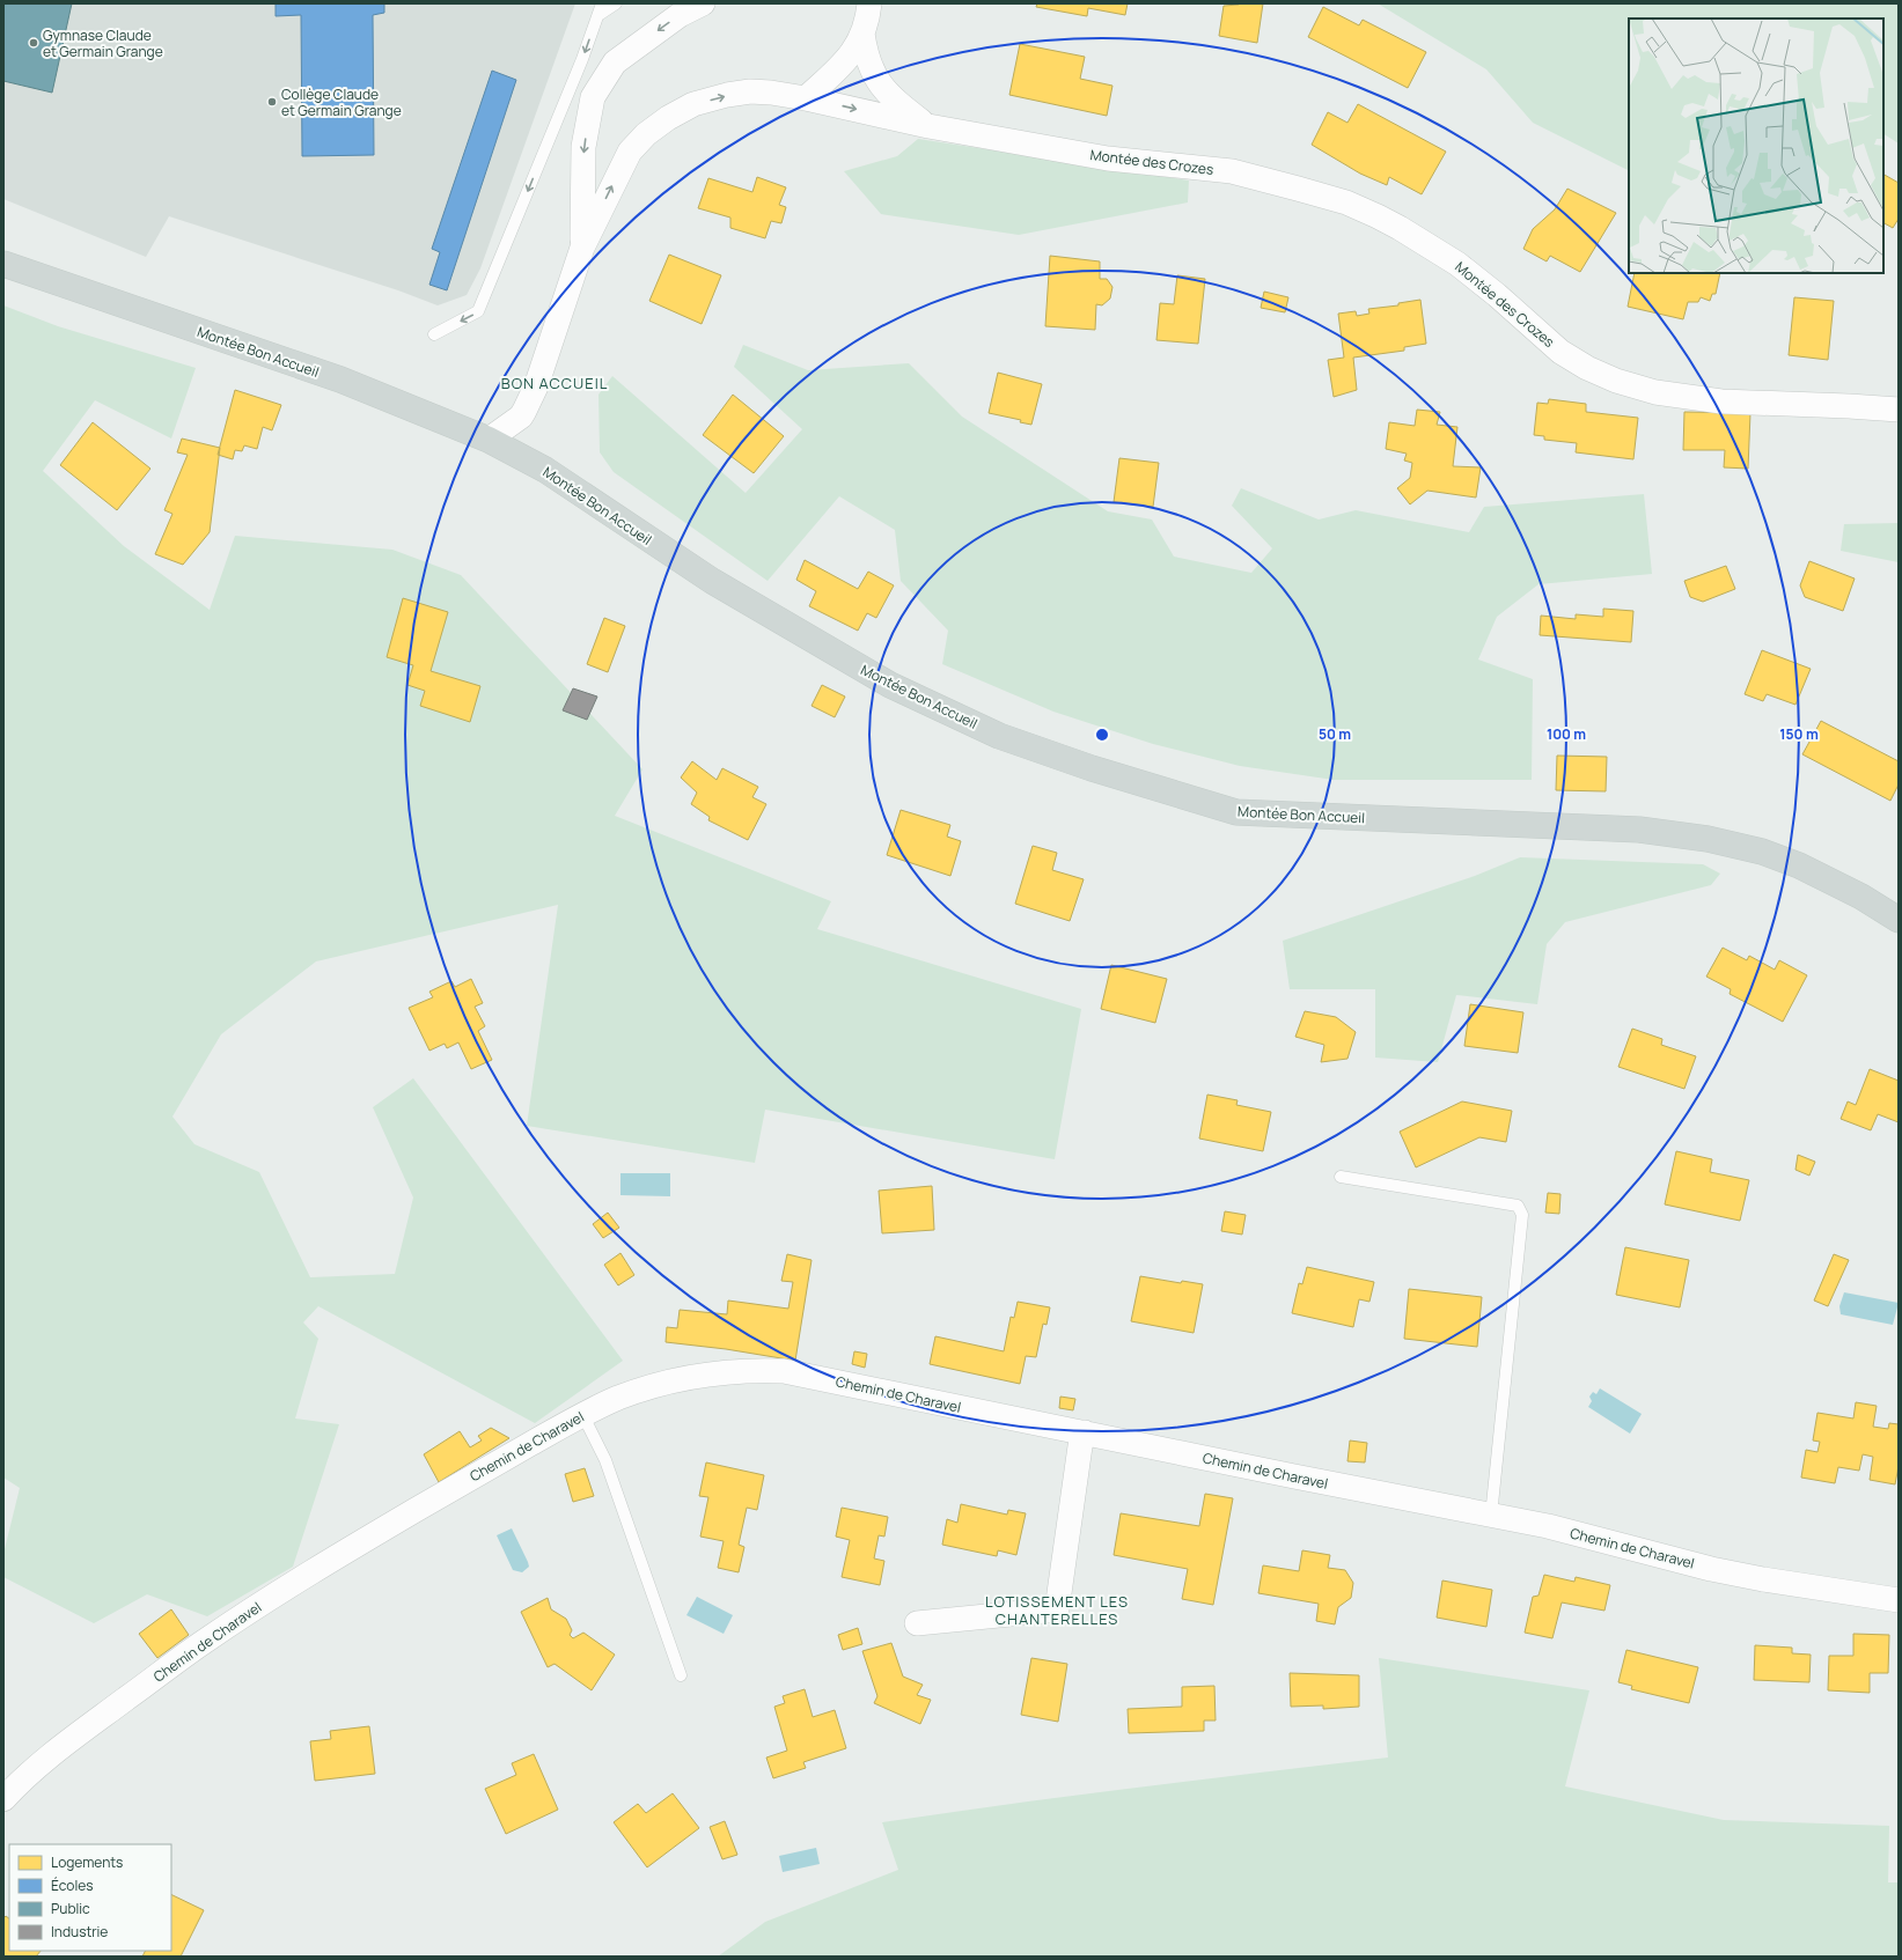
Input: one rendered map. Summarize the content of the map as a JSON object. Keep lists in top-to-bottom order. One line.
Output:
{"streets":{"main road":["Montée Bon Accueil"],"street":["Montée des Crozes","Chemin de Charavel"]},"crossings":[["Montée des Crozes","Montée Bon Accueil"]],"districts":["BON ACCUEIL","LOTISSEMENT LES CHANTERELLES"],"places":["Gymnase Claude et Germain Grange","Collège Claude et Germain Grange"],"legend":["Logements","Écoles","Public","Industrie"],"rings":["50 m","100 m","150 m"]}
